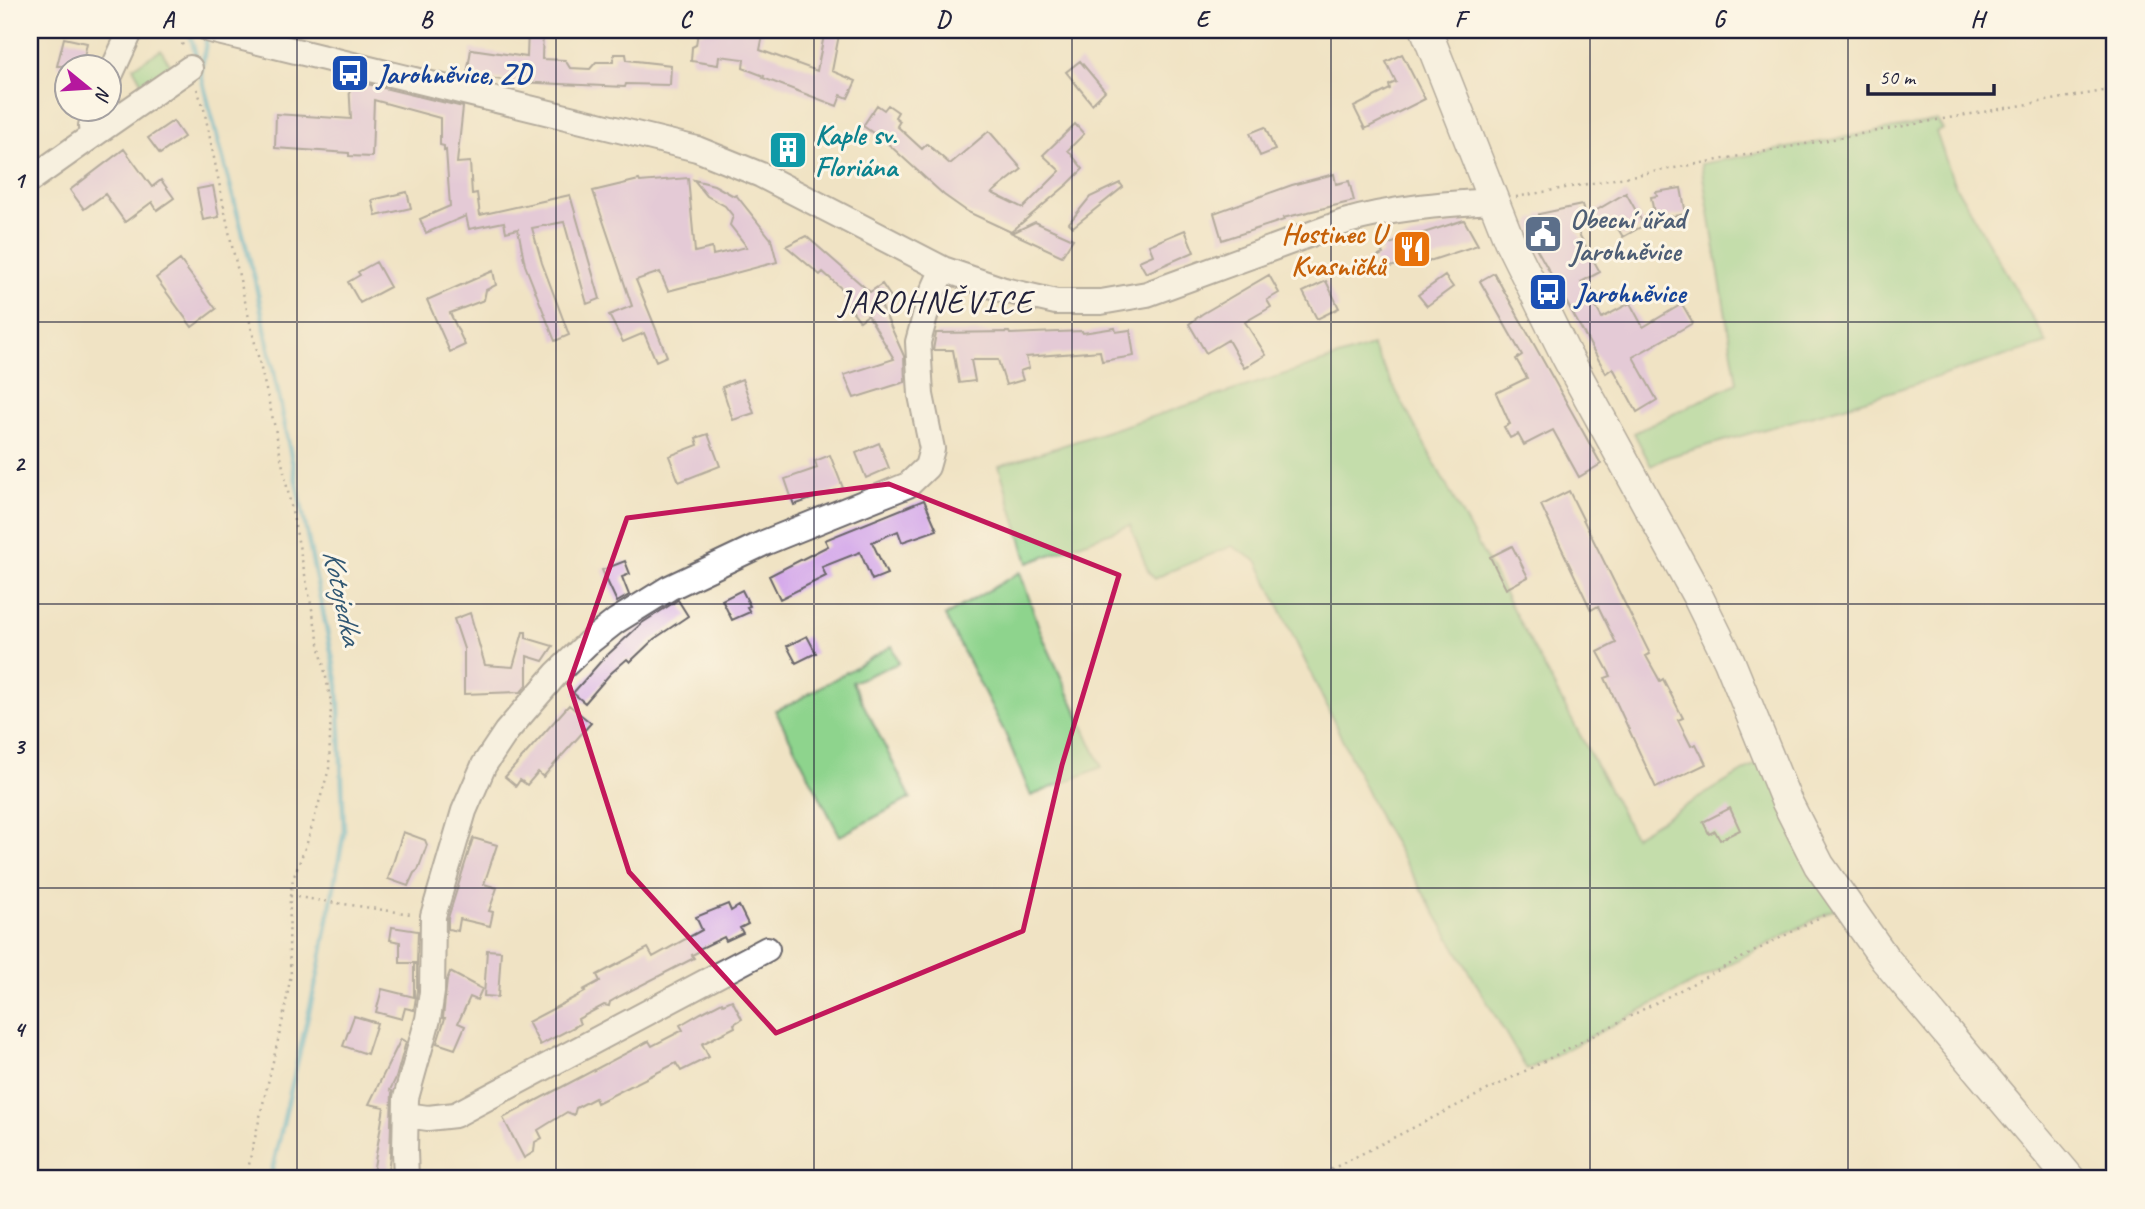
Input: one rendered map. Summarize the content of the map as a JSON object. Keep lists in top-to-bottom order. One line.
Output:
{"districts":["JAROHNĚVICE"],"water":["Kotojedka"],"places":{"bus stop":["Jarohněvice, ZD","Jarohněvice"],"building":["Kaple sv. Floriána"],"public building":["Obecní úřad Jarohněvice"],"restaurant":["Hostinec U Kvasničků"]},"scale_bar":"50 m","north":"right","grid":{"columns":["A","B","C","D","E","F","G","H"],"rows":["1","2","3","4"]}}
